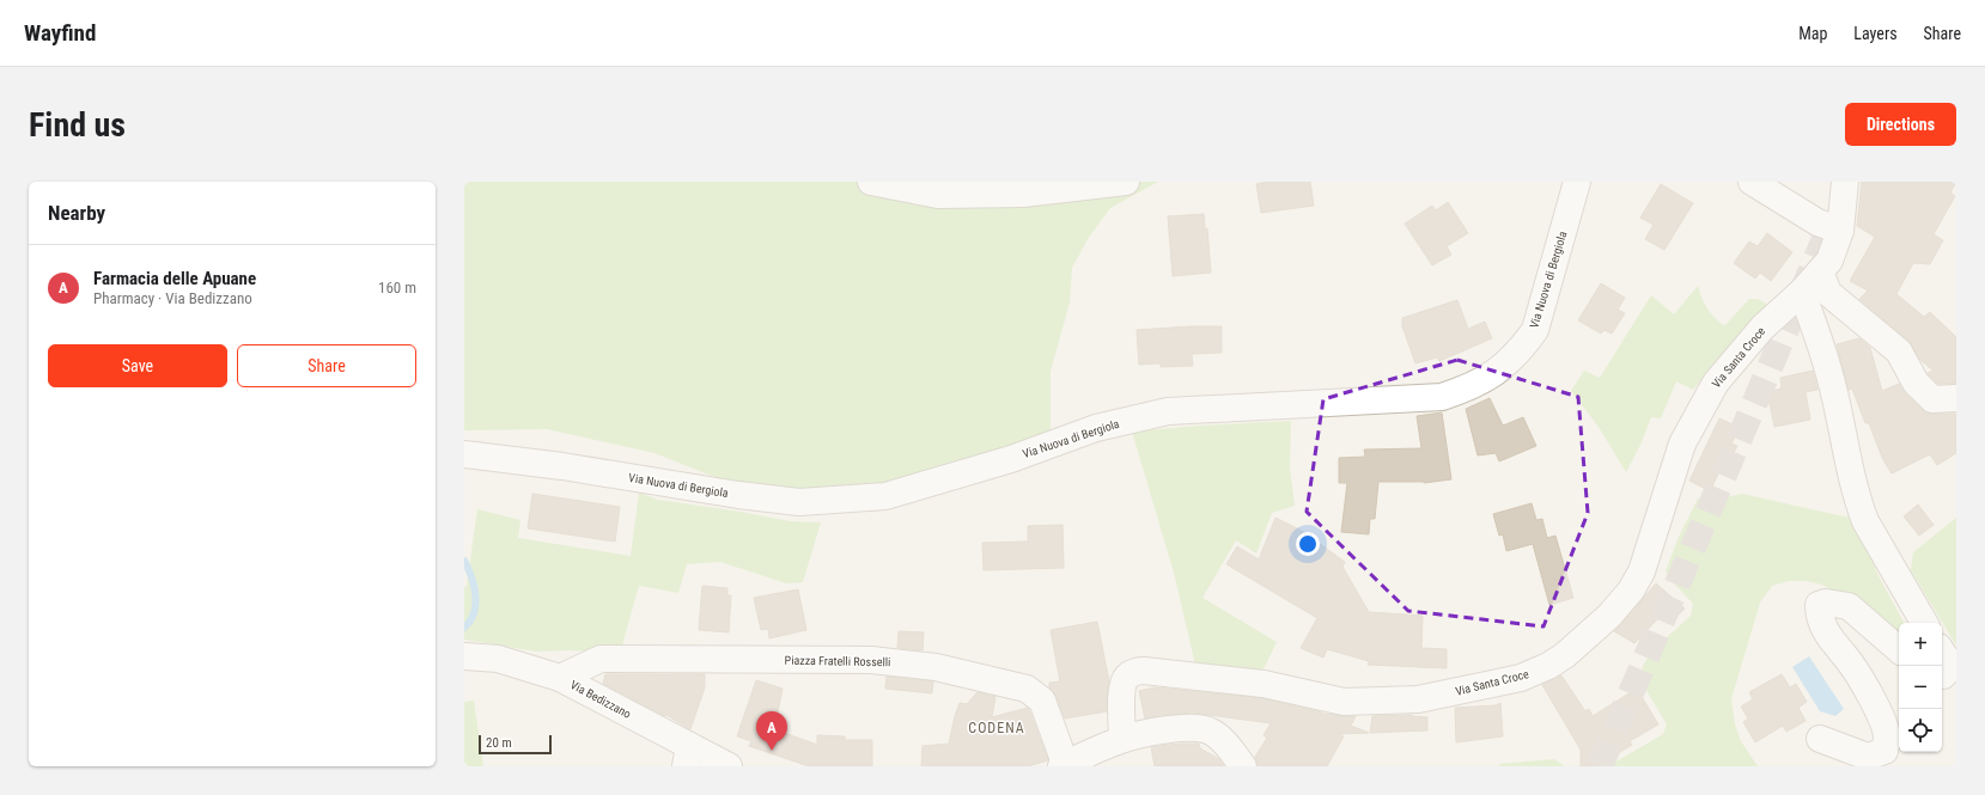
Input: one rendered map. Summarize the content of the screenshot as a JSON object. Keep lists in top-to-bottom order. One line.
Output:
{"streets":{"street":["Via Nuova di Bergiola","Via Santa Croce","Piazza Fratelli Rosselli","Via Bedizzano"]},"crossings":[["Piazza Fratelli Rosselli","Via Bedizzano"]],"districts":["CODENA"],"scale_bar":"20 m","page":{"header":"Wayfind","nav":["Map","Layers","Share"],"buttons":["Directions",["Save","Share"]],"title":"Find us","heading":"Nearby","list":[{"mark":"A","name":"Farmacia delle Apuane","note":"Pharmacy · Via Bedizzano","value":"160 m"}],"map_buttons":["+","−"],"pins":"A","scale":"20 m"}}
